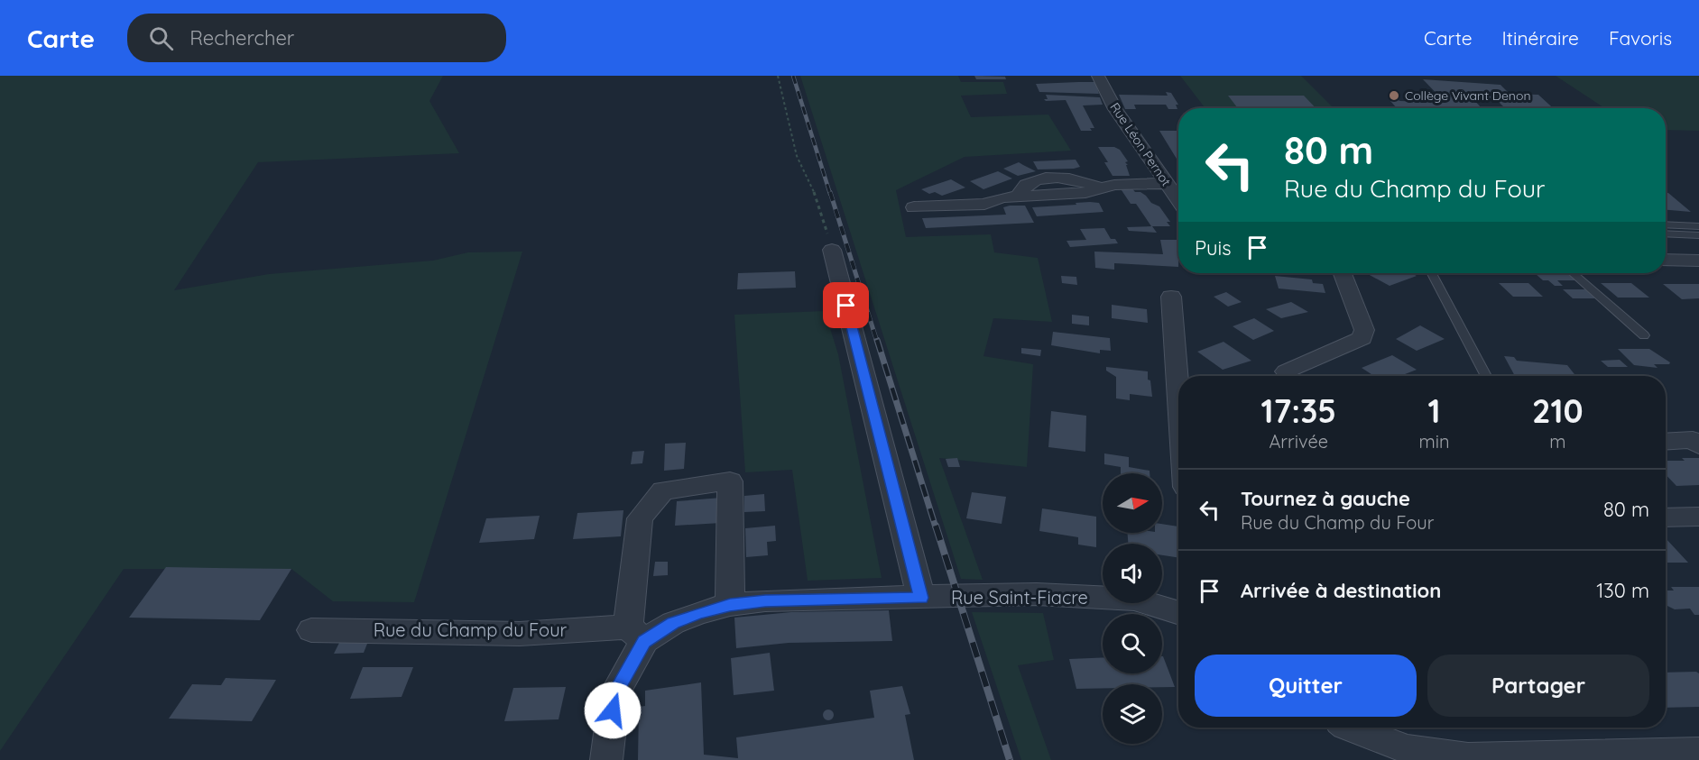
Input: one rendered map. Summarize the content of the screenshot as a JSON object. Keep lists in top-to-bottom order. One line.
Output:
{"streets":{"street":["Rue Léon Pernot","Rue Saint-Fiacre","Rue du Champ du Four"]},"crossings":[["Rue Saint-Fiacre","Rue du Champ du Four"]],"places":["Collège Vivant Denon"],"north":"right","page":{"header":"Carte","search":"Rechercher","nav":["Carte","Itinéraire","Favoris"],"turn":["80 m","Rue du Champ du Four"],"then":"Puis","eta":["17:35","Arrivée","1","min","210","m"],"list":[{"name":"Tournez à gauche","note":"Rue du Champ du Four","value":"80 m"},{"name":"Arrivée à destination","value":"130 m"}],"buttons":["Quitter","Partager"]}}
